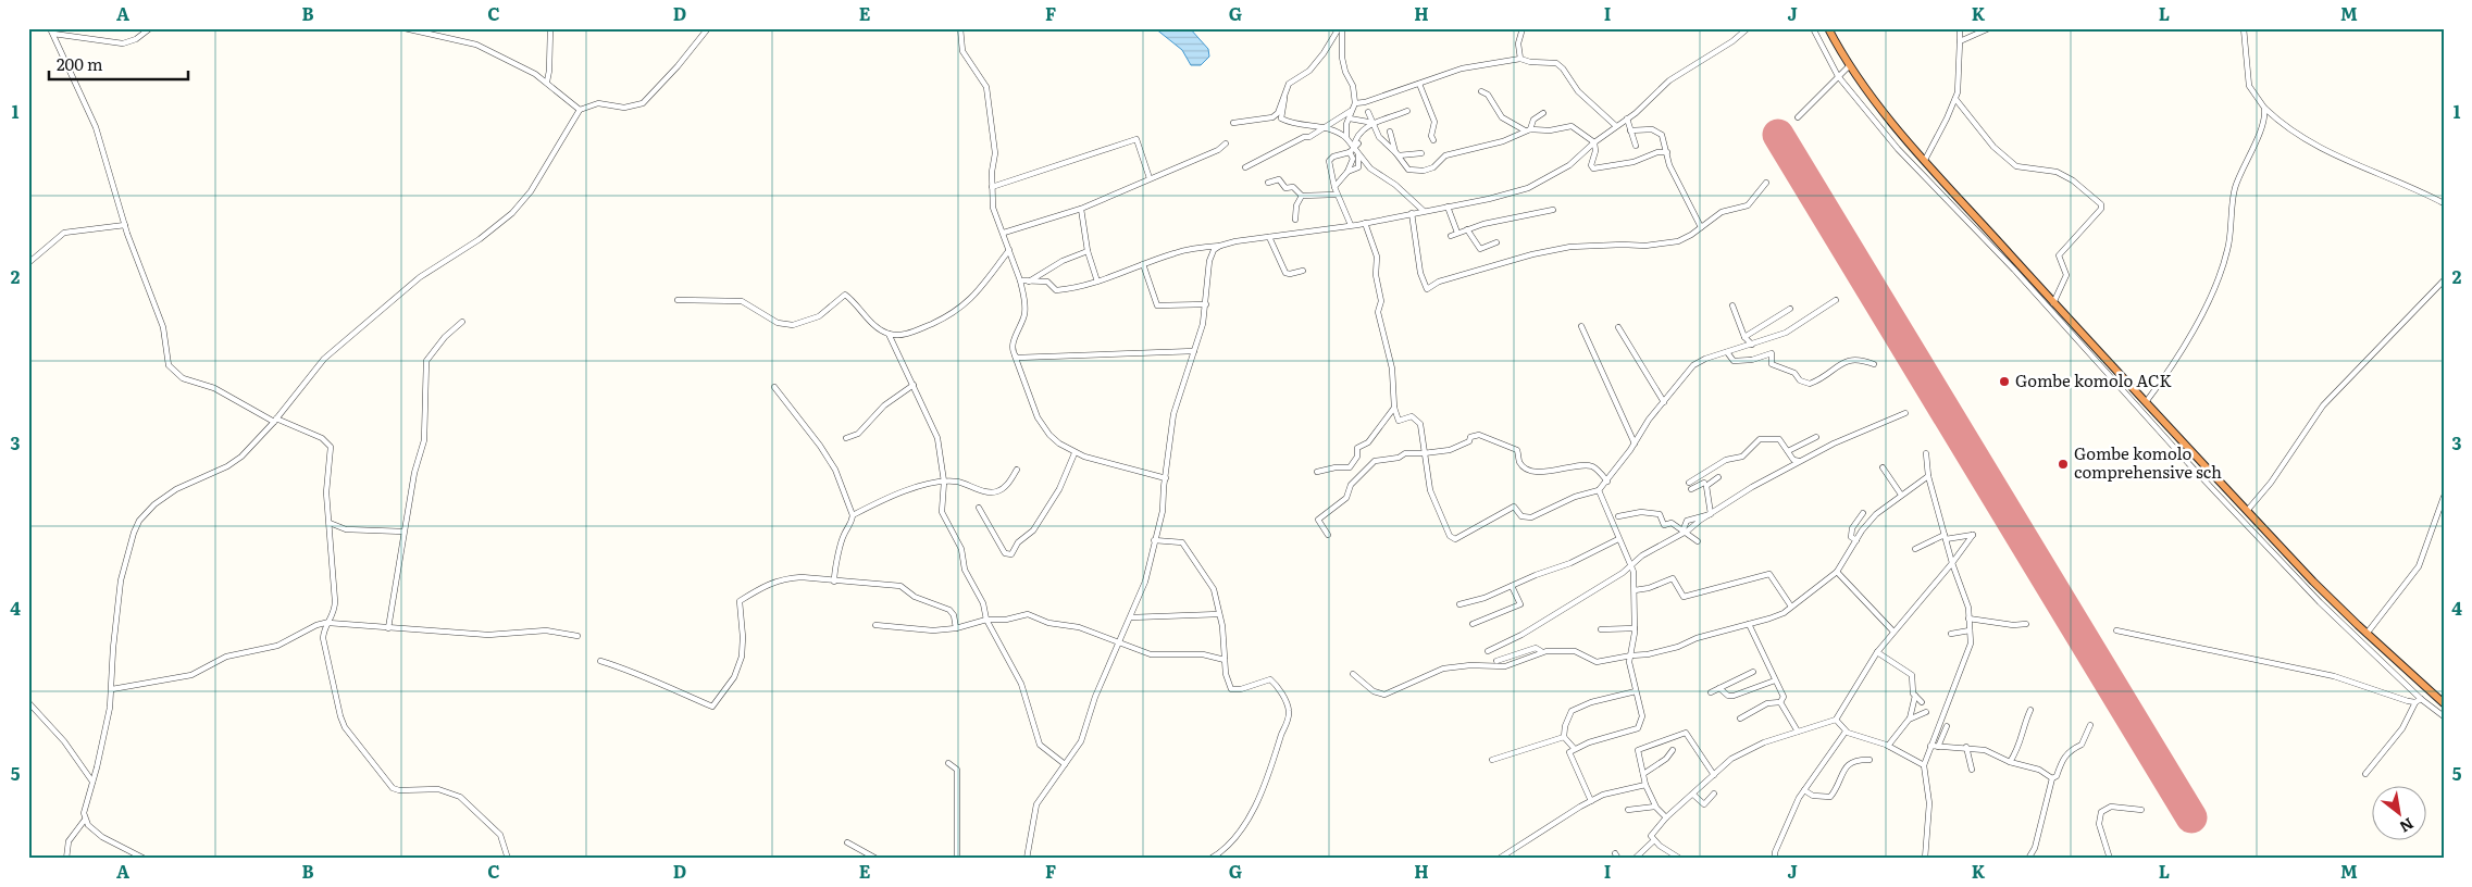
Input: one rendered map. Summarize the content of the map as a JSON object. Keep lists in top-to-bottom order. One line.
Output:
{"places":["Gombe komolo ACK","Gombe komolo comprehensive sch"],"scale_bar":"200 m","north":"bottom right","grid":{"columns":["A","B","C","D","E","F","G","H","I","J","K","L","M"],"rows":["1","2","3","4","5"]}}
